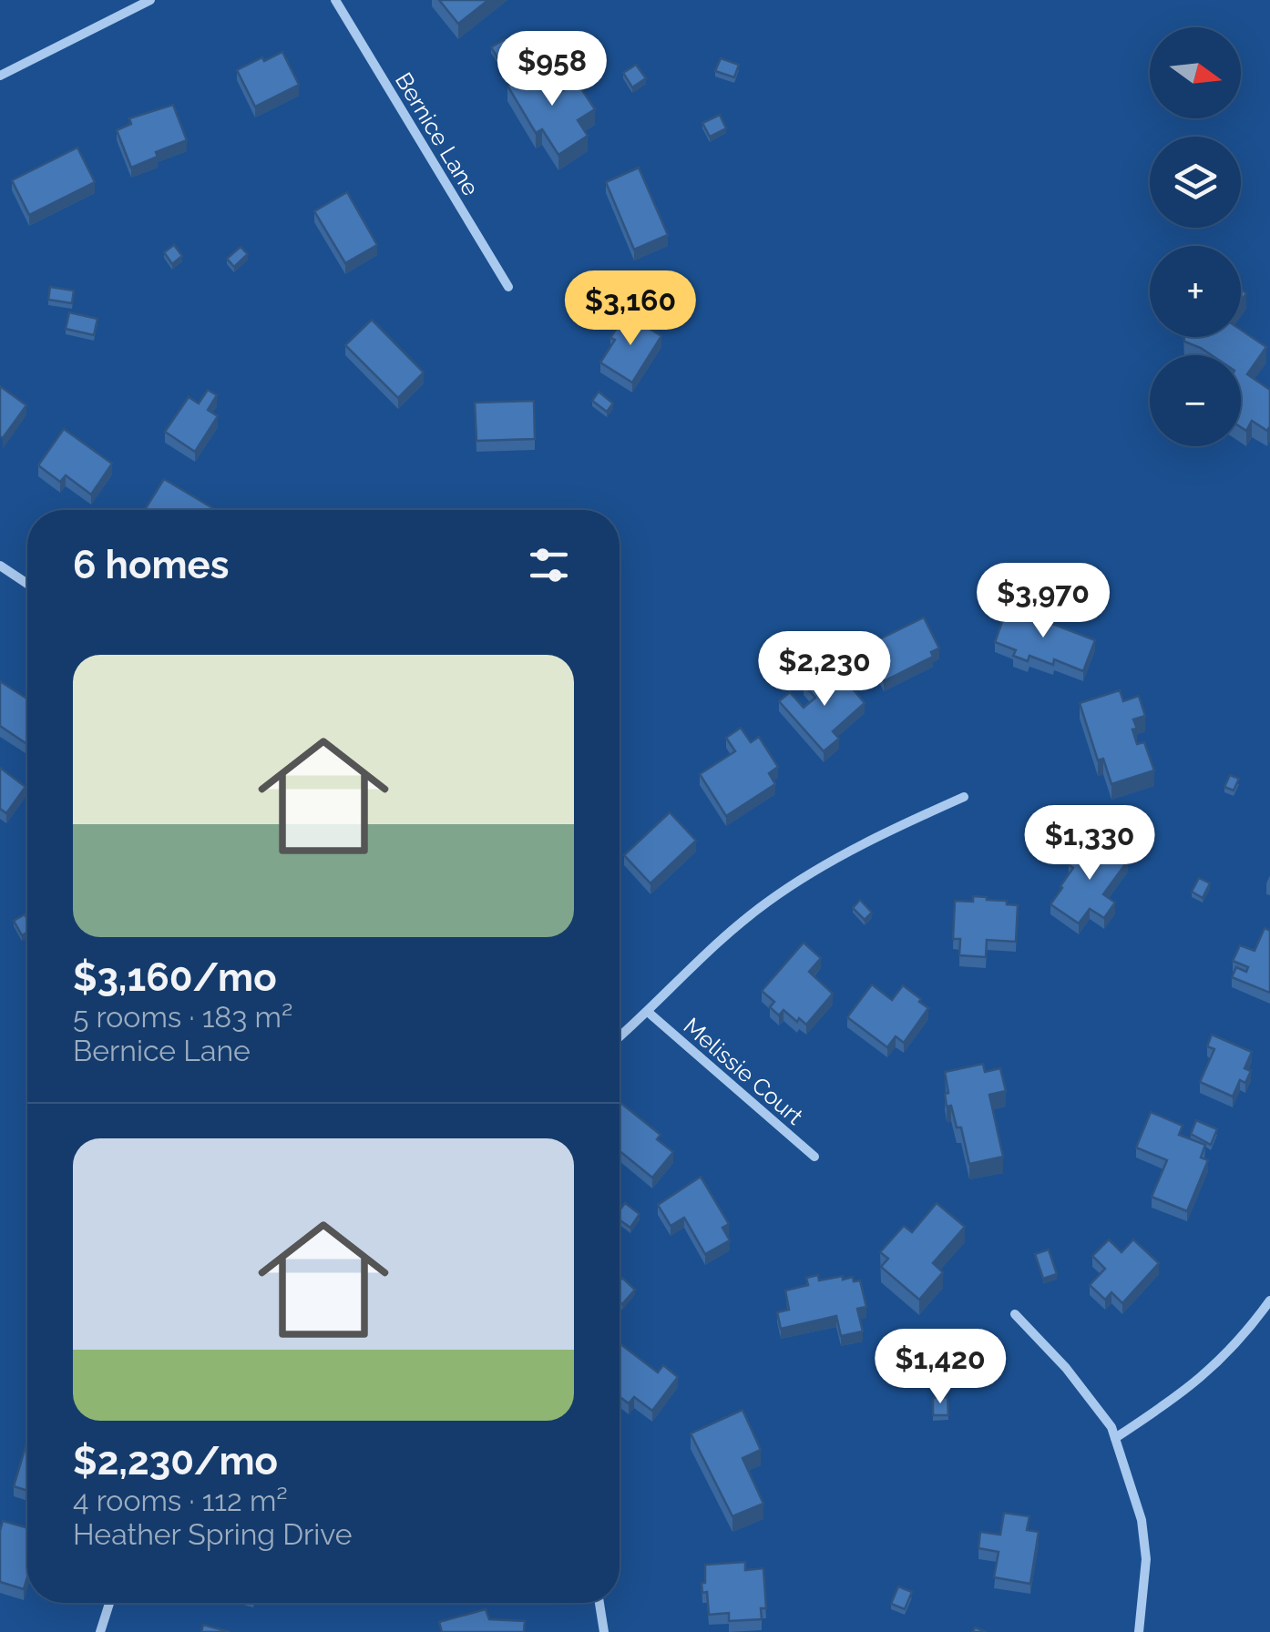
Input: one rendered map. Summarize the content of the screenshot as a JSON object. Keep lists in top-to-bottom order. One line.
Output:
{"streets":{"street":["Bernice Lane","Melissie Court"]},"north":"right","page":{"map_buttons":["+","−"],"price":["$958","$3,160","$3,970","$2,230","$1,330","$1,420"],"heading":"6 homes","list":[{"name":"$3,160/mo","note":"5 rooms · 183 m² · Bernice Lane"},{"name":"$2,230/mo","note":"4 rooms · 112 m² · Heather Spring Drive"}]}}
